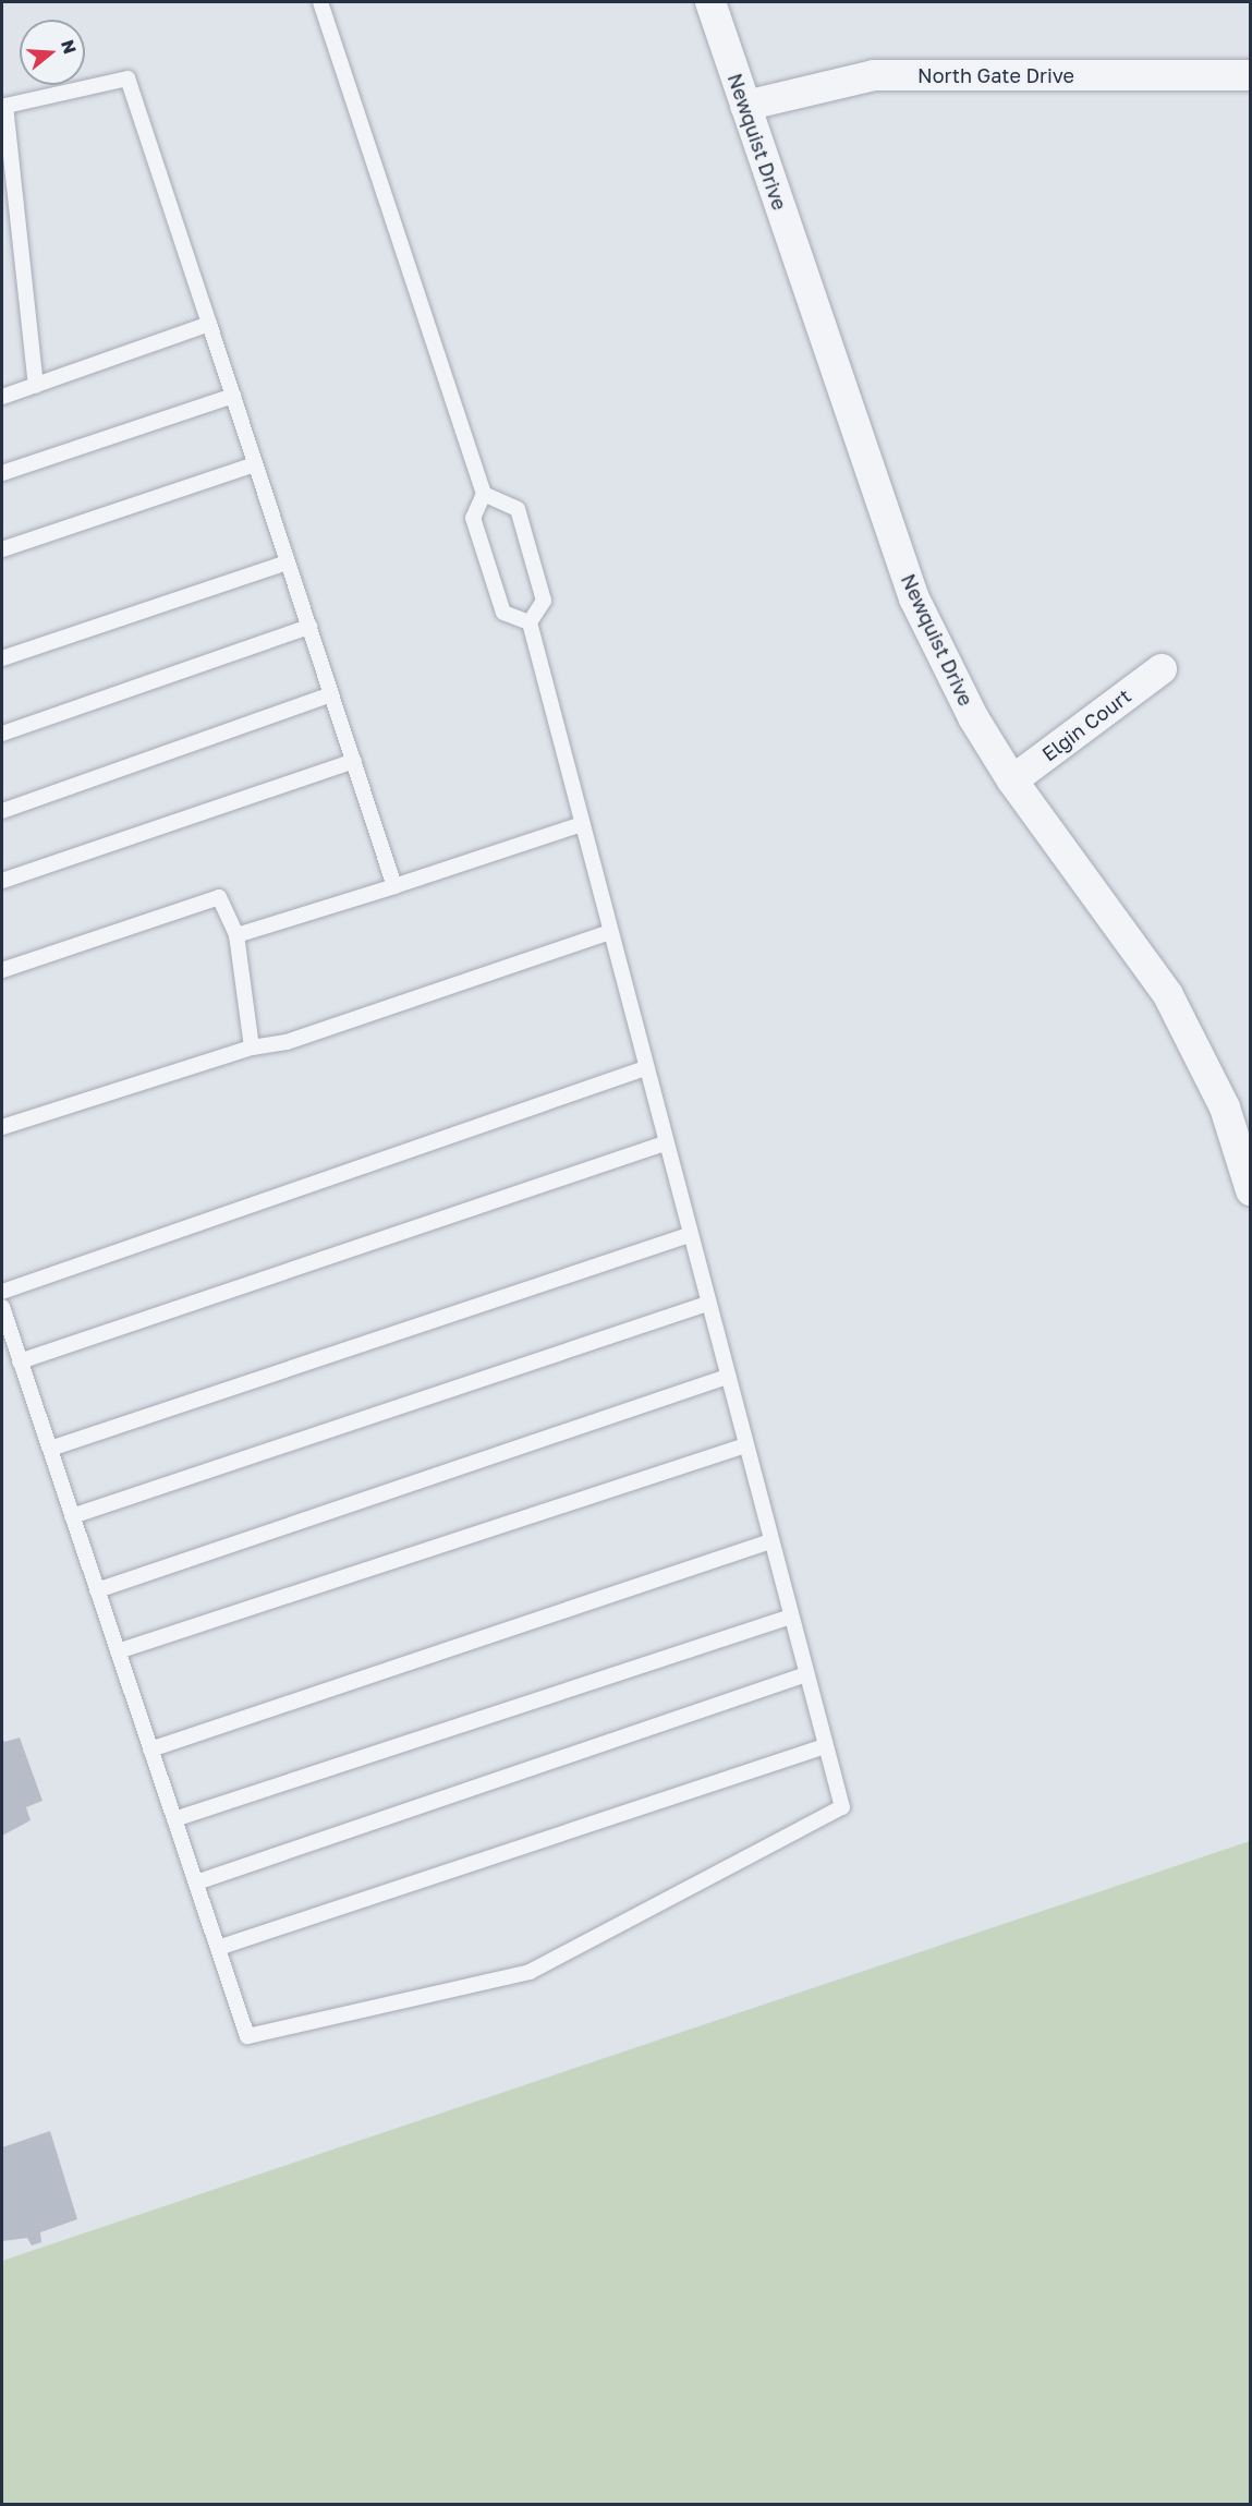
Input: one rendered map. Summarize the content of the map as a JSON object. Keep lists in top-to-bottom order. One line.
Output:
{"streets":{"street":["North Gate Drive","Newquist Drive","Elgin Court"]},"crossings":[["North Gate Drive","Newquist Drive"],["Newquist Drive","Elgin Court"]],"north":"right"}
